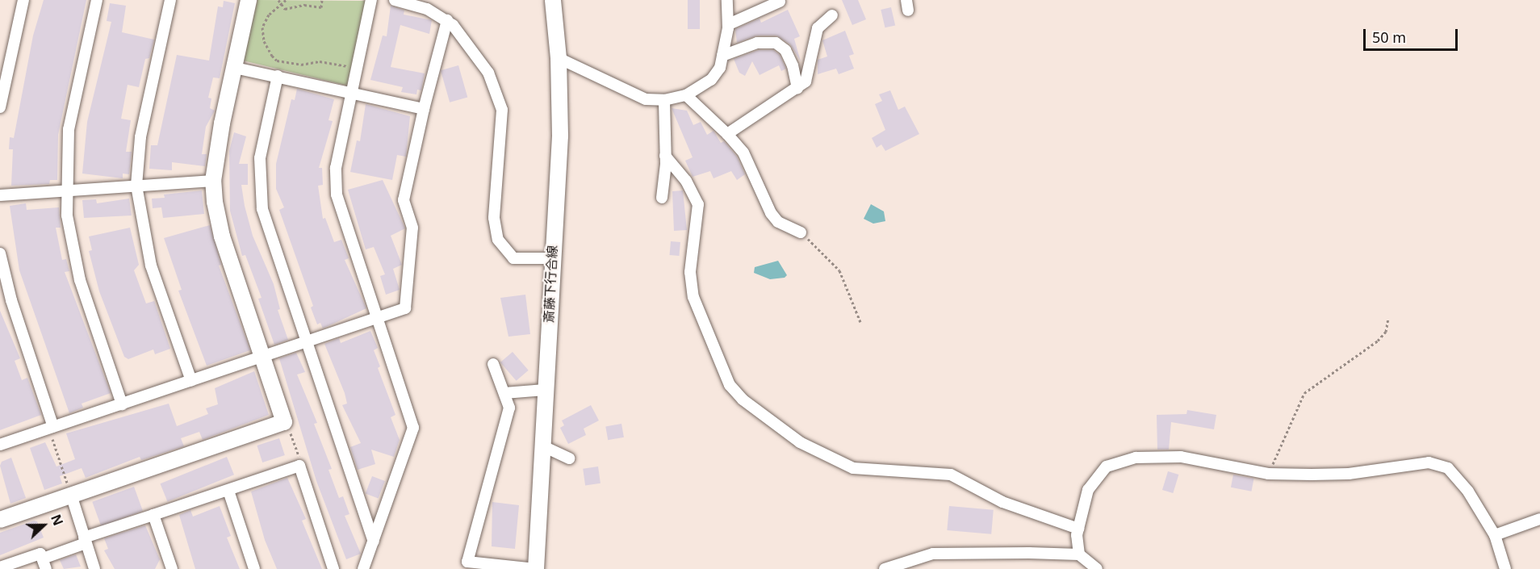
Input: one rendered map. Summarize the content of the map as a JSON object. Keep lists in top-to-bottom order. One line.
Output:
{"streets":{"street":["斎藤下行合線"]},"scale_bar":"50 m","north":"right"}
